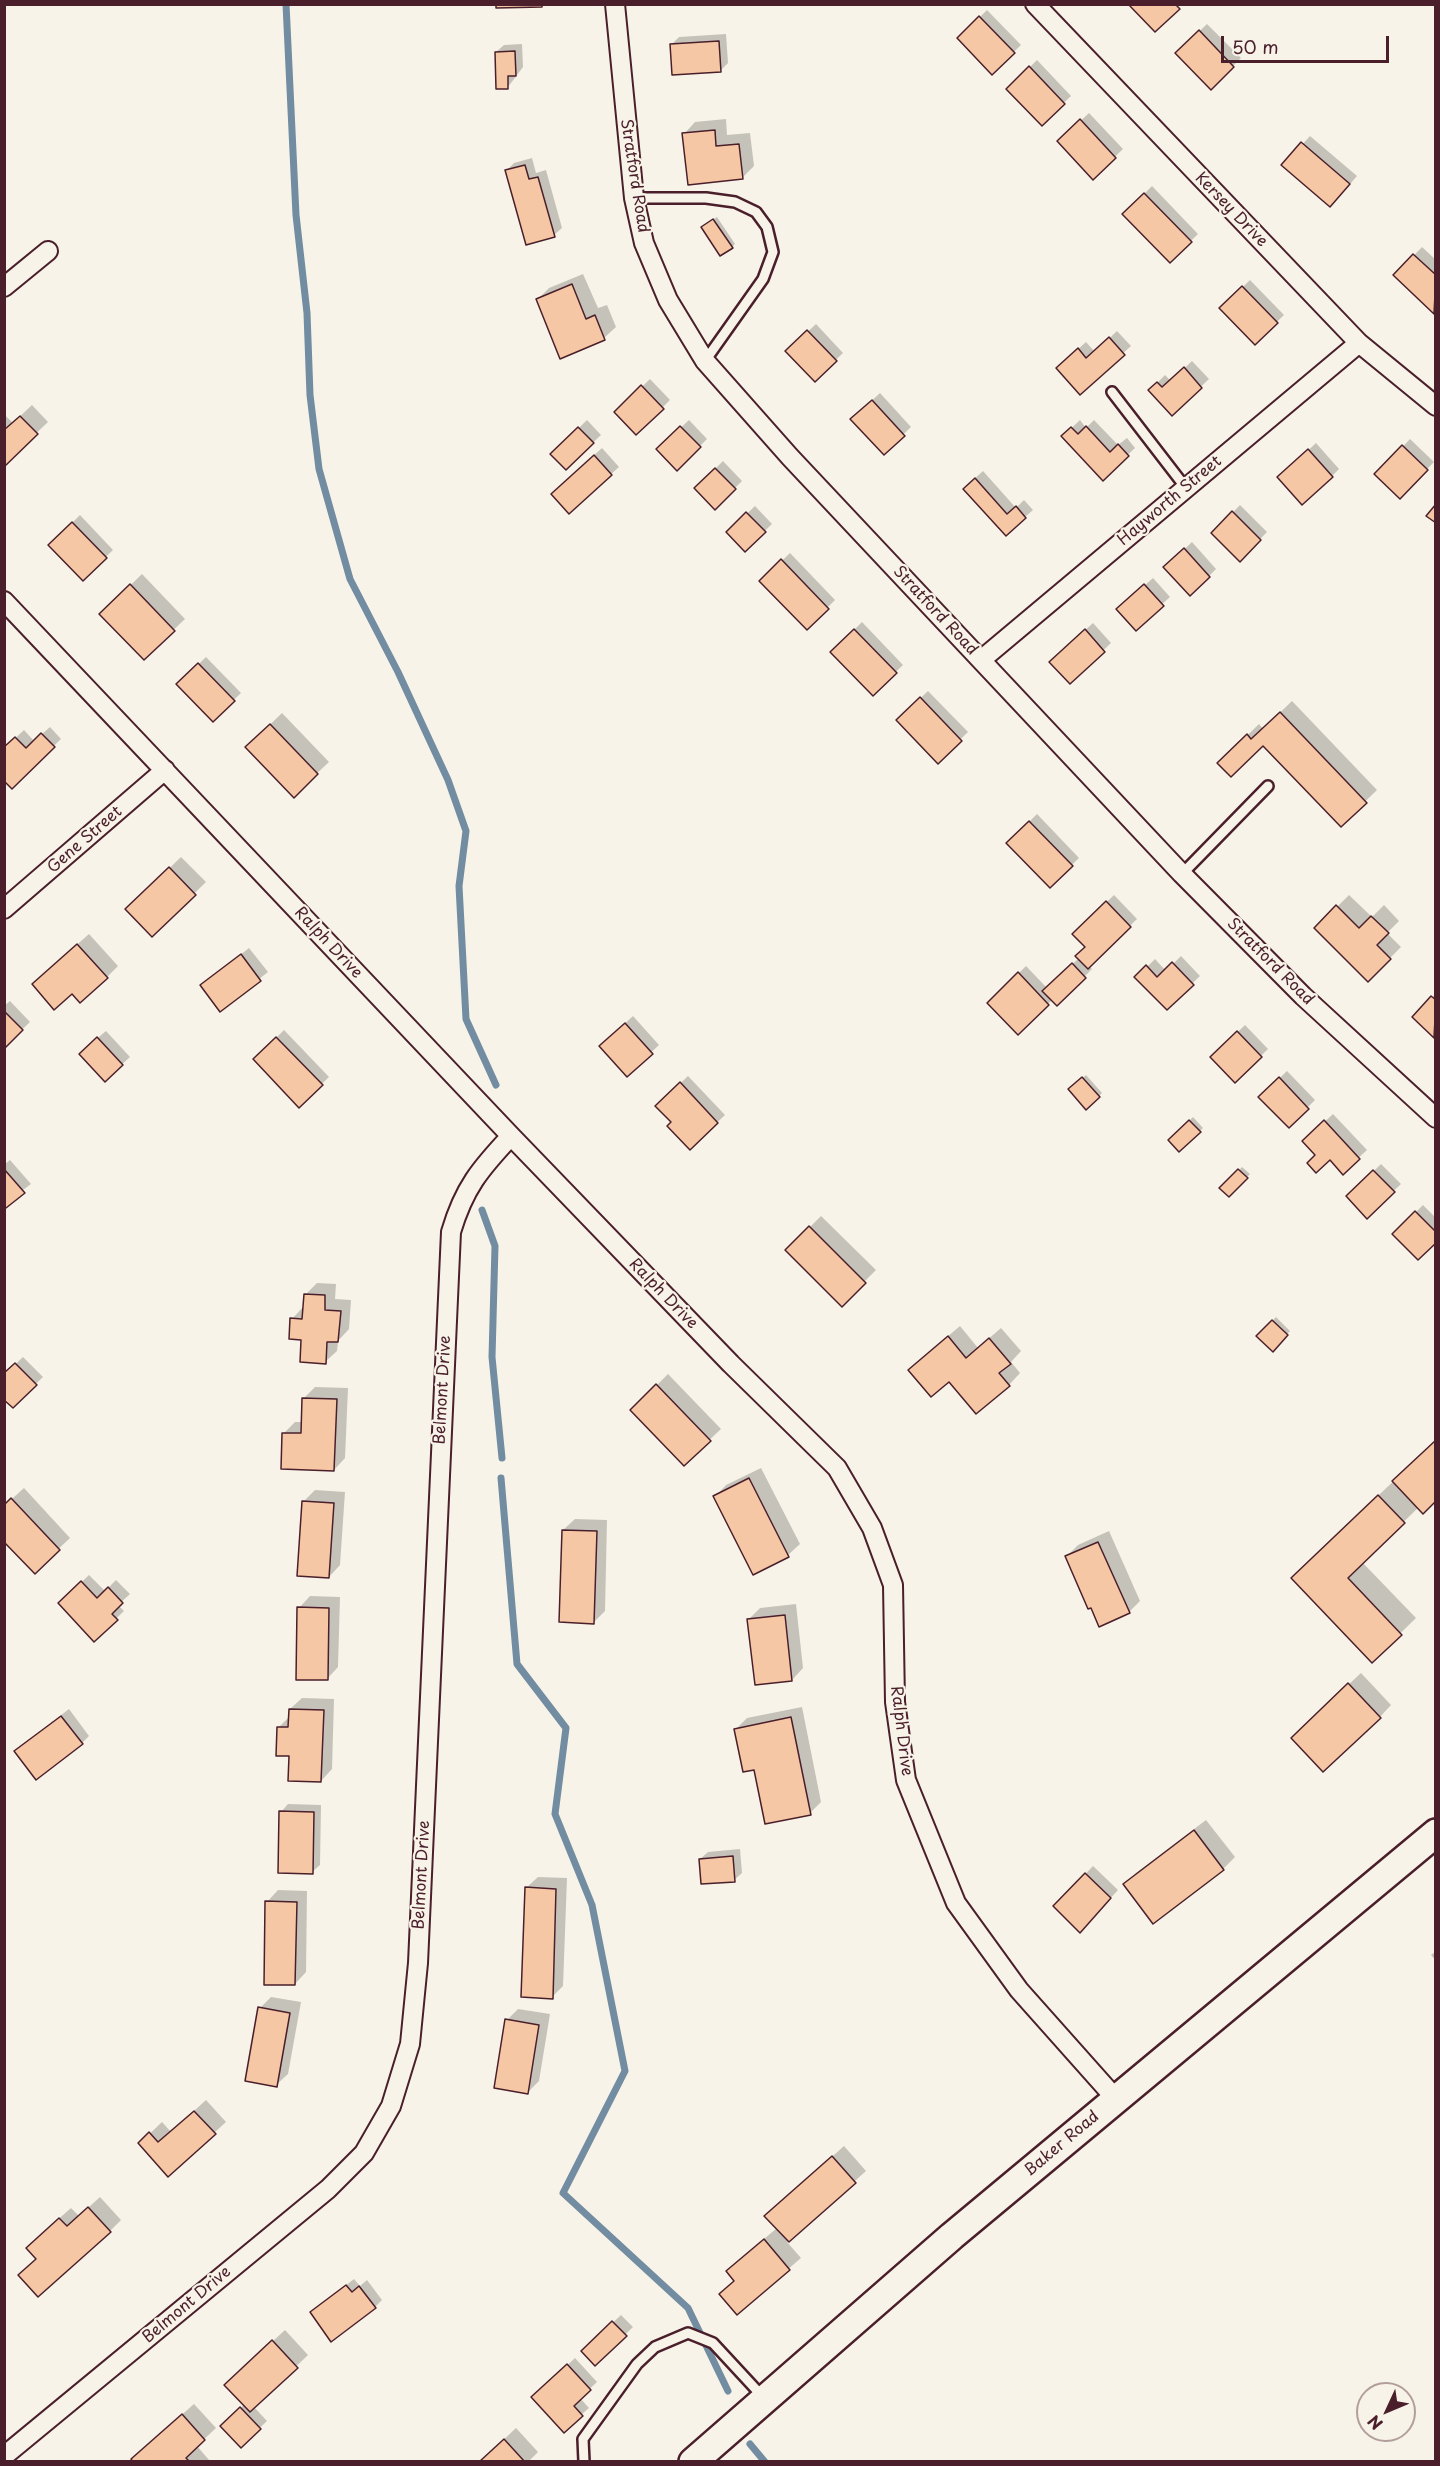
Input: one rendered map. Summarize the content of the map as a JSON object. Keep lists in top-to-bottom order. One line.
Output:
{"streets":{"street":["Stratford Road","Kersey Drive","Hayworth Street","Gene Street","Ralph Drive","Belmont Drive","Baker Road"]},"crossings":[["Stratford Road","Hayworth Street"],["Kersey Drive","Hayworth Street"],["Gene Street","Ralph Drive"],["Ralph Drive","Belmont Drive"],["Ralph Drive","Baker Road"]],"scale_bar":"50 m","north":"bottom left"}
